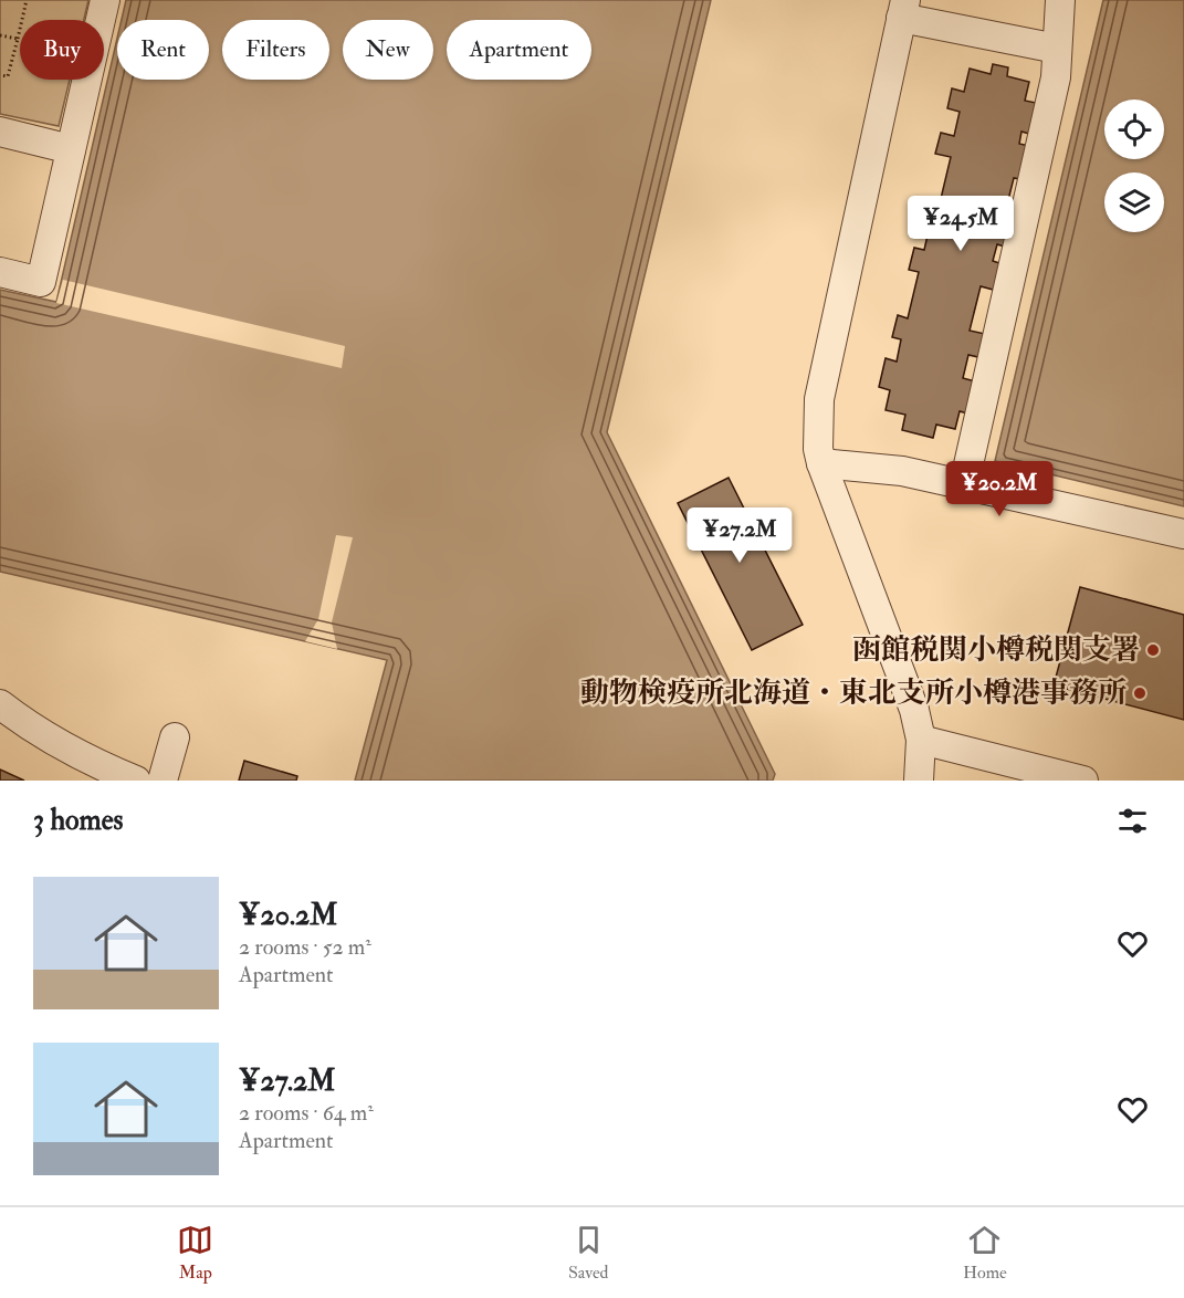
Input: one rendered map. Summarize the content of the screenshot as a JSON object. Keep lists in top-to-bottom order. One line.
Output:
{"places":["函館税関小樽税関支署","動物検疫所北海道・東北支所小樽港事務所"],"page":{"chip":["Buy","Rent","Filters","New","Apartment"],"price":["¥24.5M","¥20.2M","¥27.2M"],"heading":"3 homes","list":[{"name":"¥20.2M","note":"2 rooms · 52 m² · Apartment"},{"name":"¥27.2M","note":"2 rooms · 64 m² · Apartment"}],"tabs":["Map","Saved","Home"]}}
